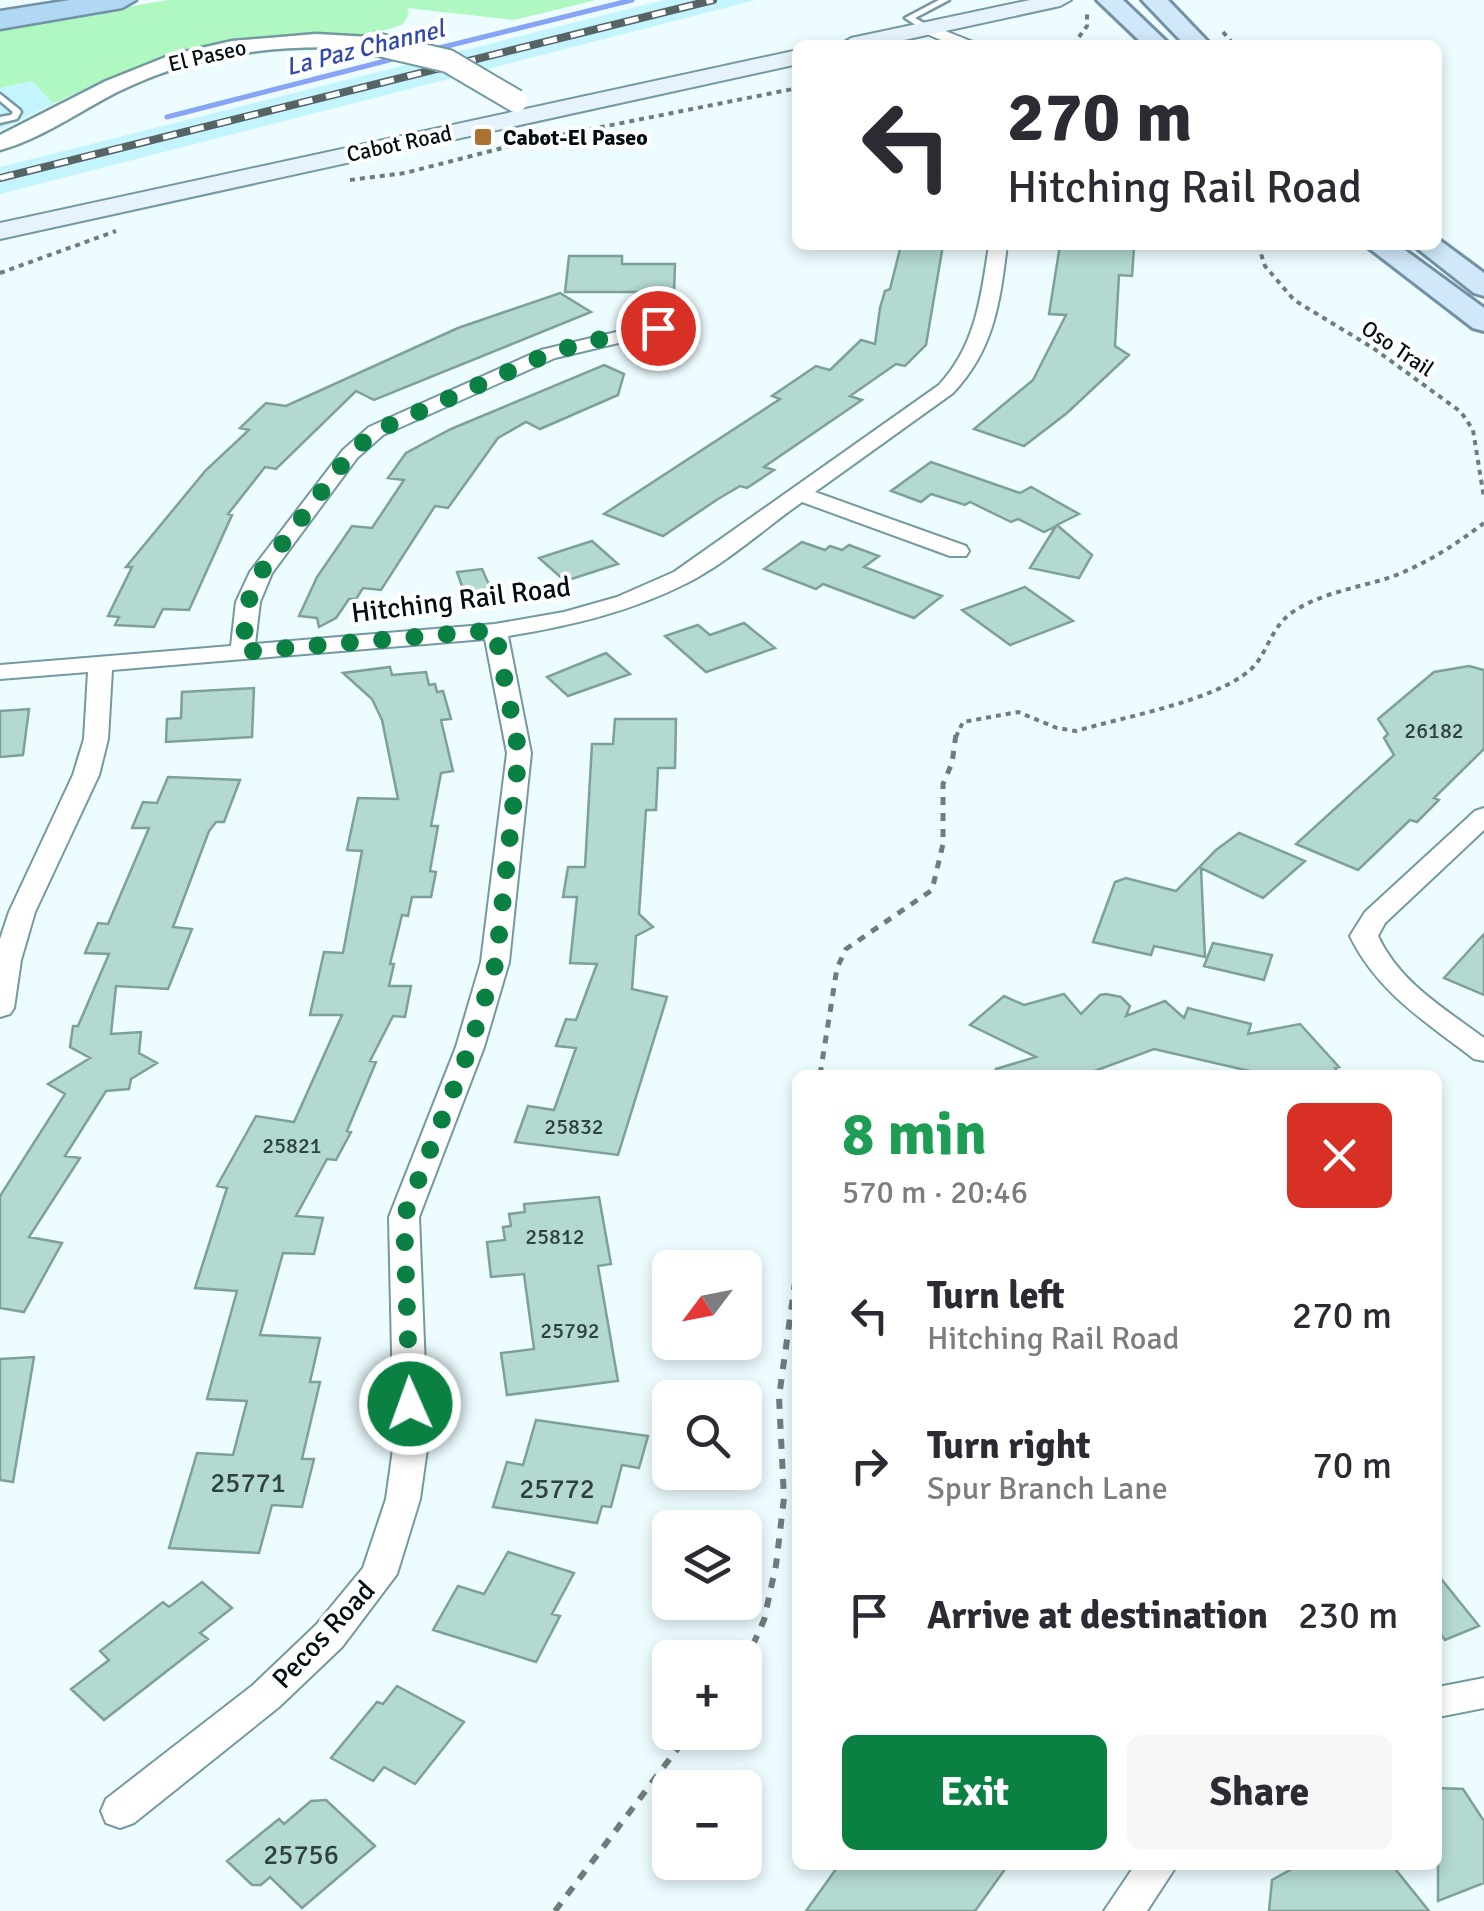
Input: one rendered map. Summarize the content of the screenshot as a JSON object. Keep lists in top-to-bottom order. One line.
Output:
{"streets":{"main road":["Cabot Road"],"street":["El Paseo","Hitching Rail Road","Pecos Road"],"path":["Oso Trail"]},"crossings":[["El Paseo","Cabot Road"],["Hitching Rail Road","Pecos Road"]],"water":["La Paz Channel"],"places":{"transit":["Cabot-El Paseo"]},"house_numbers":["26182","25832","25821","25812","25792","25771","25772","25756"],"north":"bottom left","page":{"turn":["270 m","Hitching Rail Road"],"heading":["8 min","570 m · 20:46"],"list":[{"name":"Turn left","note":"Hitching Rail Road","value":"270 m"},{"name":"Turn right","note":"Spur Branch Lane","value":"70 m"},{"name":"Arrive at destination","value":"230 m"}],"map_buttons":["+","−"],"buttons":["Exit","Share"]}}
